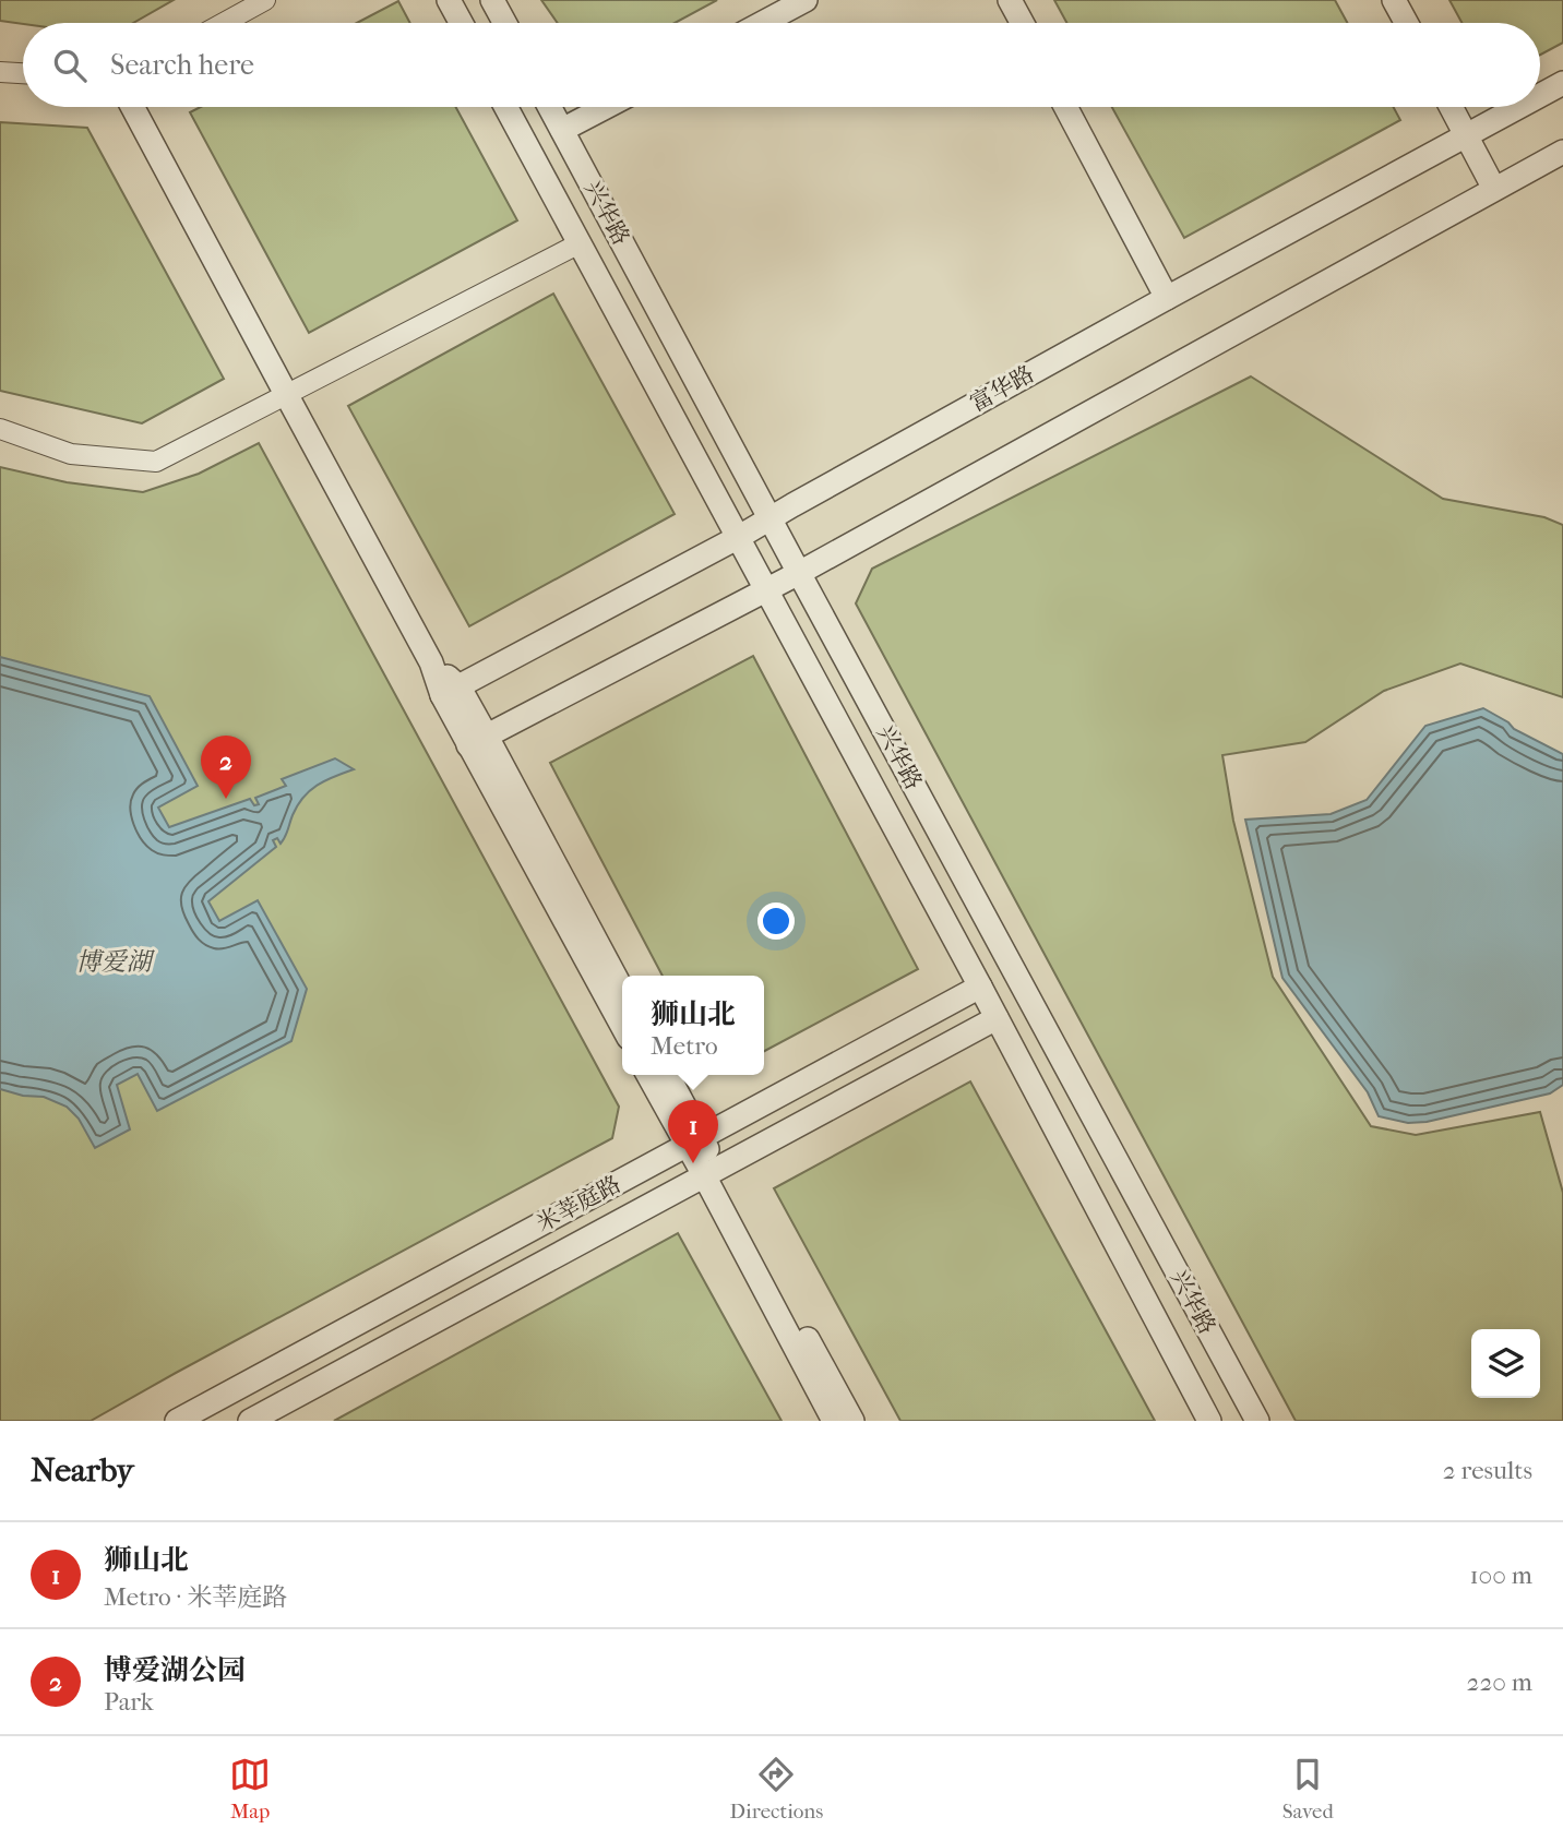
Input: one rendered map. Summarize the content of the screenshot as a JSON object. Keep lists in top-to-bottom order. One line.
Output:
{"streets":{"street":["兴华路","富华路","米莘庭路"]},"crossings":[["兴华路","富华路"],["兴华路","米莘庭路"]],"water":["博爱湖"],"page":{"search":"Search here","pins":["2","1"],"popup":["狮山北","Metro"],"heading":["Nearby","2 results"],"list":[{"mark":"1","name":"狮山北","note":"Metro · 米莘庭路","value":"100 m"},{"mark":"2","name":"博爱湖公园","note":"Park","value":"220 m"}],"nav":["Map","Directions","Saved"]}}
